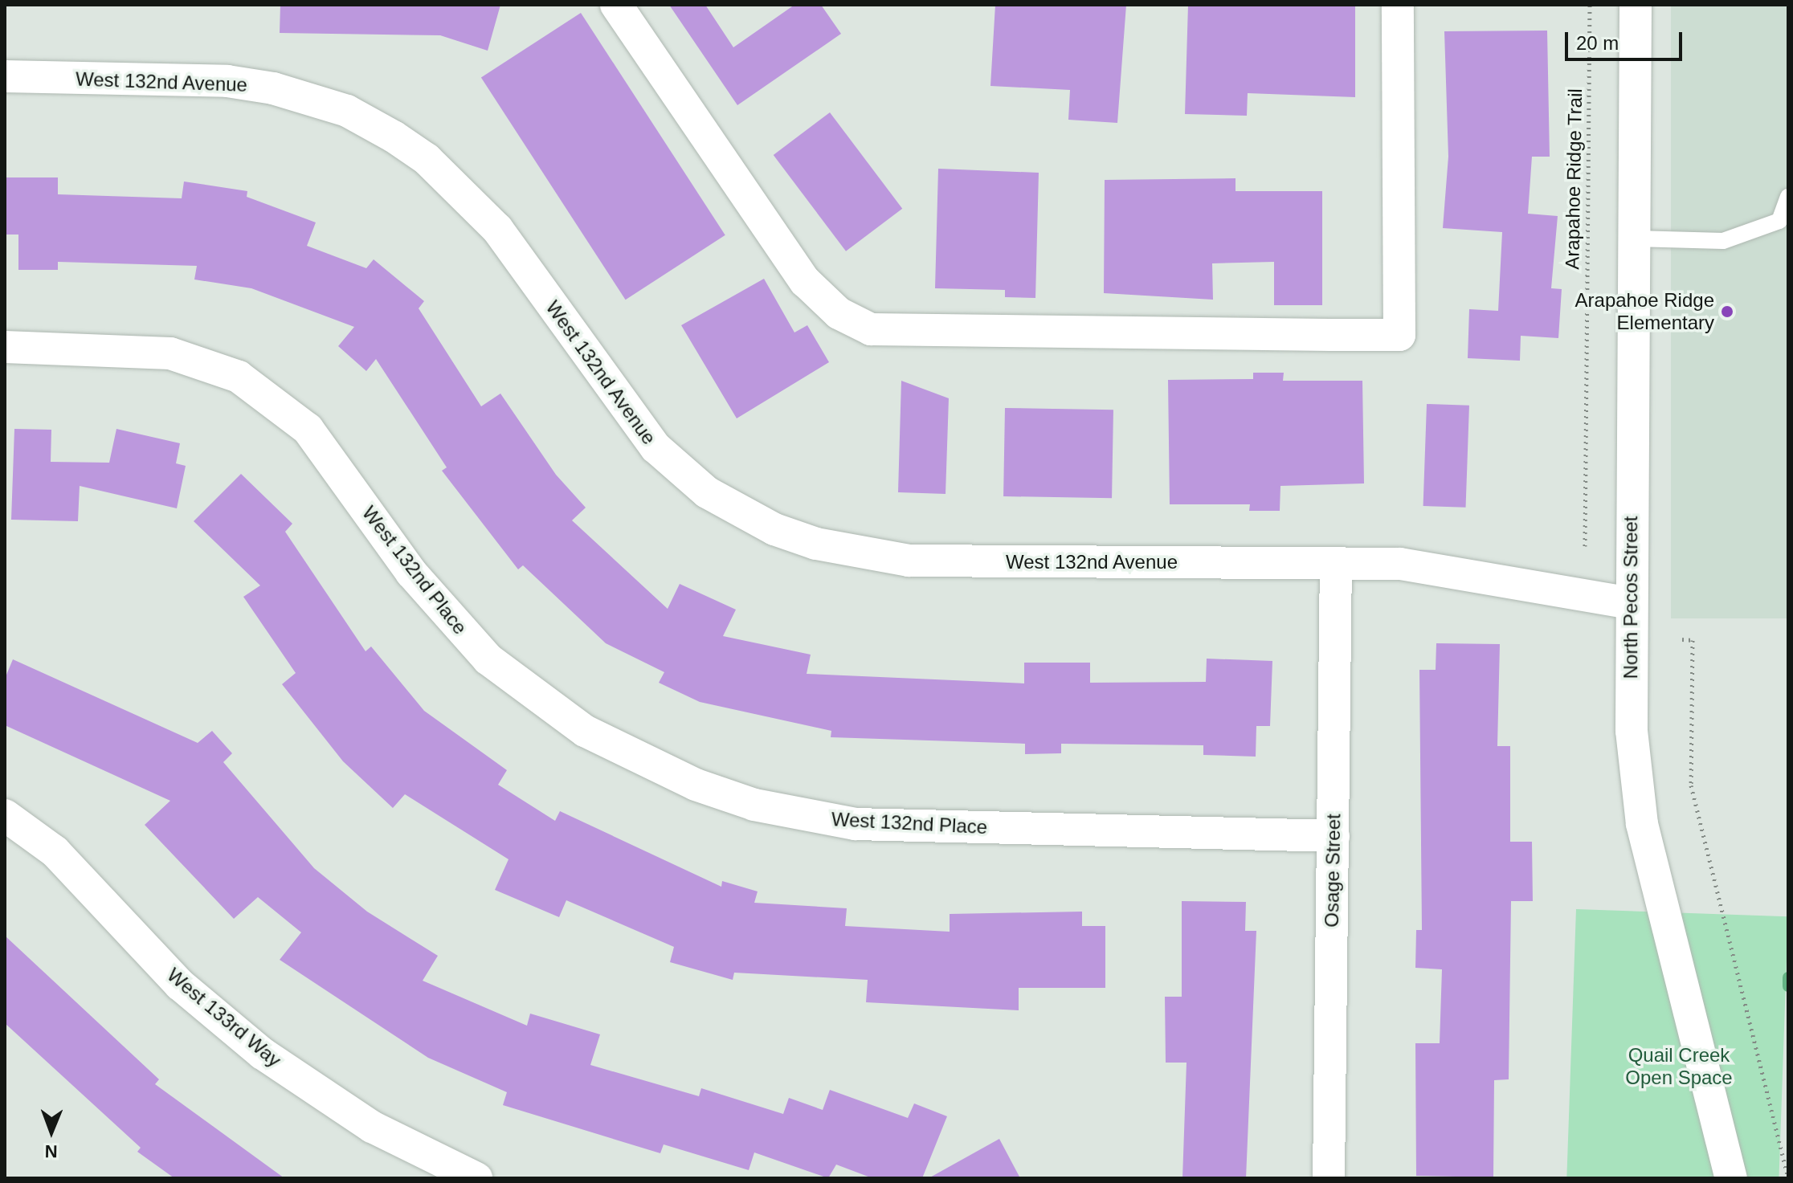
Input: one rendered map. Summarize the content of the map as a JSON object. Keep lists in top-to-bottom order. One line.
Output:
{"streets":{"street":["West 132nd Avenue","West 132nd Place","North Pecos Street","Osage Street","West 133rd Way"],"path":["Arapahoe Ridge Trail"]},"crossings":[["West 132nd Avenue","North Pecos Street"],["West 132nd Avenue","Osage Street"],["West 132nd Place","Osage Street"]],"parks":["Quail Creek Open Space"],"places":["Arapahoe Ridge Elementary"],"scale_bar":"20 m","north":"bottom"}
